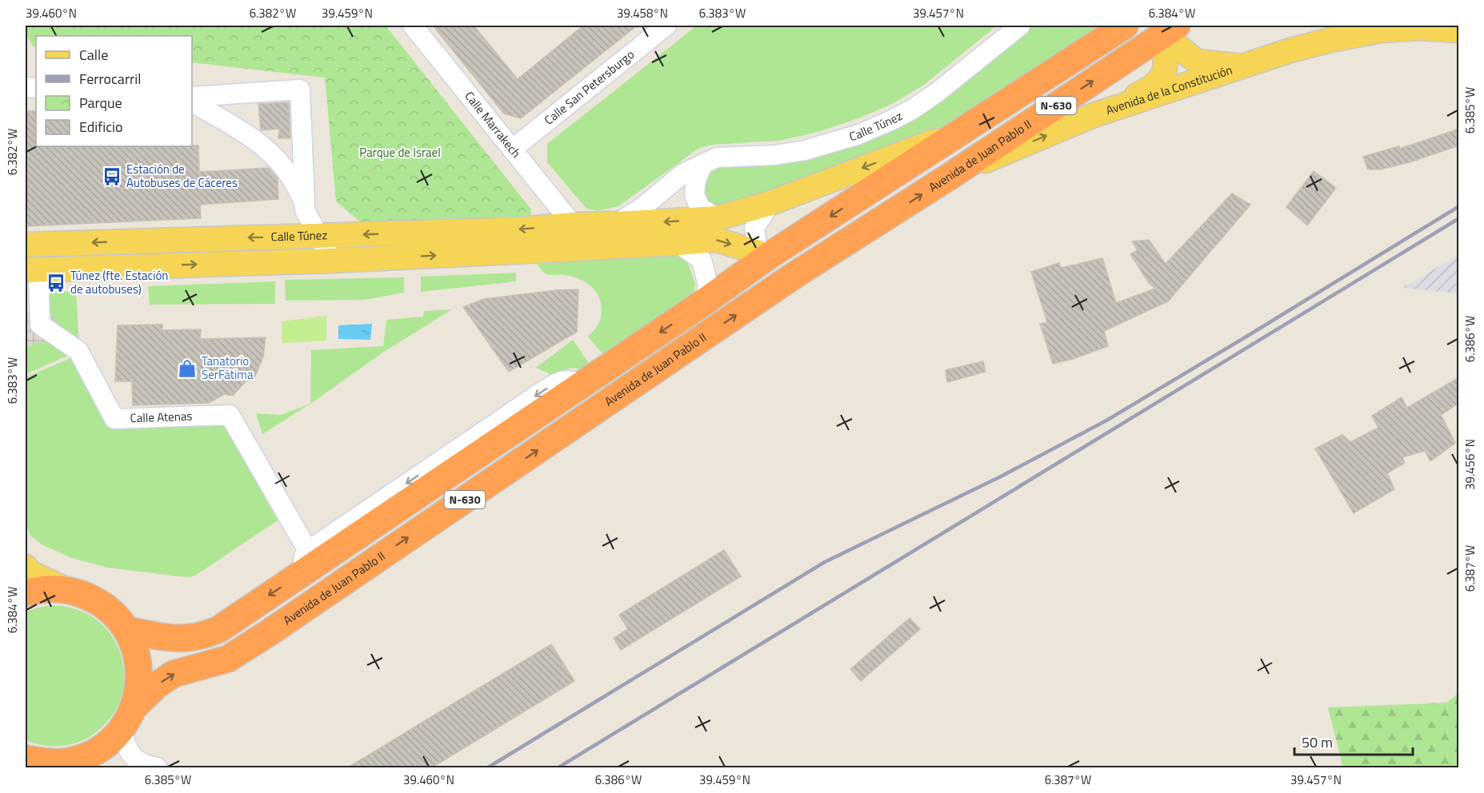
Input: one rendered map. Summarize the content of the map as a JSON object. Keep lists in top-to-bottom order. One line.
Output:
{"streets":{"highway":["N-630","Avenida de Juan Pablo II"],"main road":["Avenida de la Constitución","Calle Túnez"],"street":["Calle San Petersburgo","Calle Marrakech","Calle Atenas"]},"crossings":[["Calle San Petersburgo","Calle Marrakech"],["Avenida de la Constitución","Avenida de Juan Pablo II"],["N-630","Calle Túnez"],["N-630","Avenida de Juan Pablo II"],["N-630","Calle Atenas"],["Calle Marrakech","Calle Túnez"],["Calle Túnez","Calle Atenas"]],"parks":["Parque de Israel"],"places":{"bus stop":["Estación de Autobuses de Cáceres","Túnez (fte. Estación de autobuses)"],"shop":["Tanatorio SerFátima"]},"legend":["Calle","Ferrocarril","Parque","Edificio"],"scale_bar":"50 m","coordinates":["39.460°N","6.382°W","39.459°N","39.458°N","6.383°W","39.457°N","6.384°W","6.385°W","6.386°W","39.456°N","6.387°W"]}
